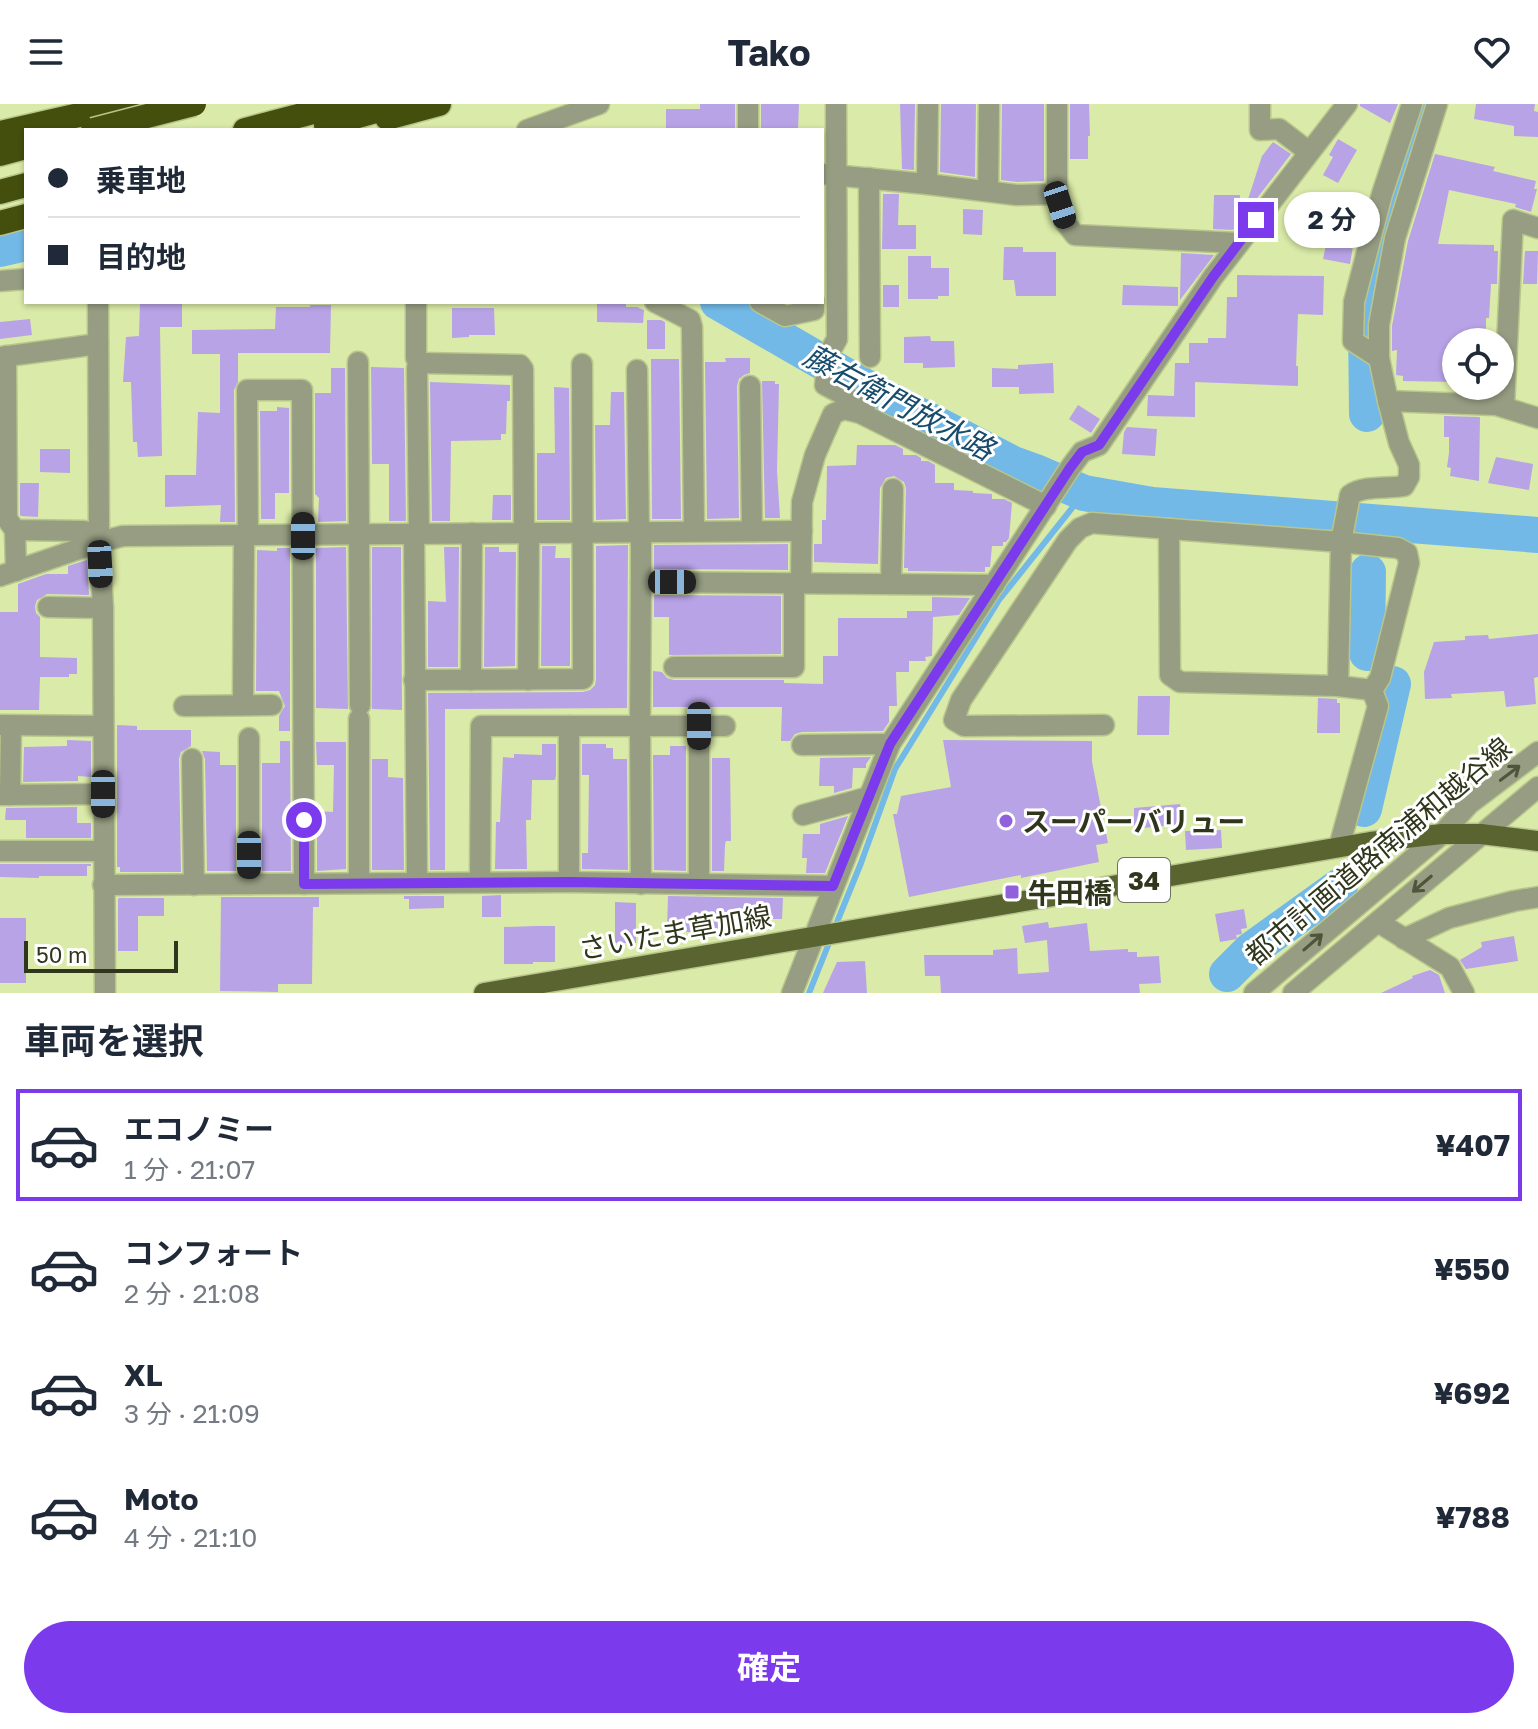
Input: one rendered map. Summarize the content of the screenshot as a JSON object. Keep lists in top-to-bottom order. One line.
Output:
{"streets":{"main road":["34","さいたま草加線"],"street":["都市計画道路南浦和越谷線"]},"crossings":[["都市計画道路南浦和越谷線","さいたま草加線"]],"water":["藤右衛門放水路"],"places":{"other":["スーパーバリュー"],"transit":["牛田橋"]},"scale_bar":"50 m","page":{"header":"Tako","banner":["乗車地","目的地"],"bubble":"2 分","scale":"50 m","heading":"車両を選択","list":[{"name":"エコノミー","note":"1 分 · 21:07","value":"¥407"},{"name":"コンフォート","note":"2 分 · 21:08","value":"¥550"},{"name":"XL","note":"3 分 · 21:09","value":"¥692"},{"name":"Moto","note":"4 分 · 21:10","value":"¥788"}],"buttons":"確定"}}
